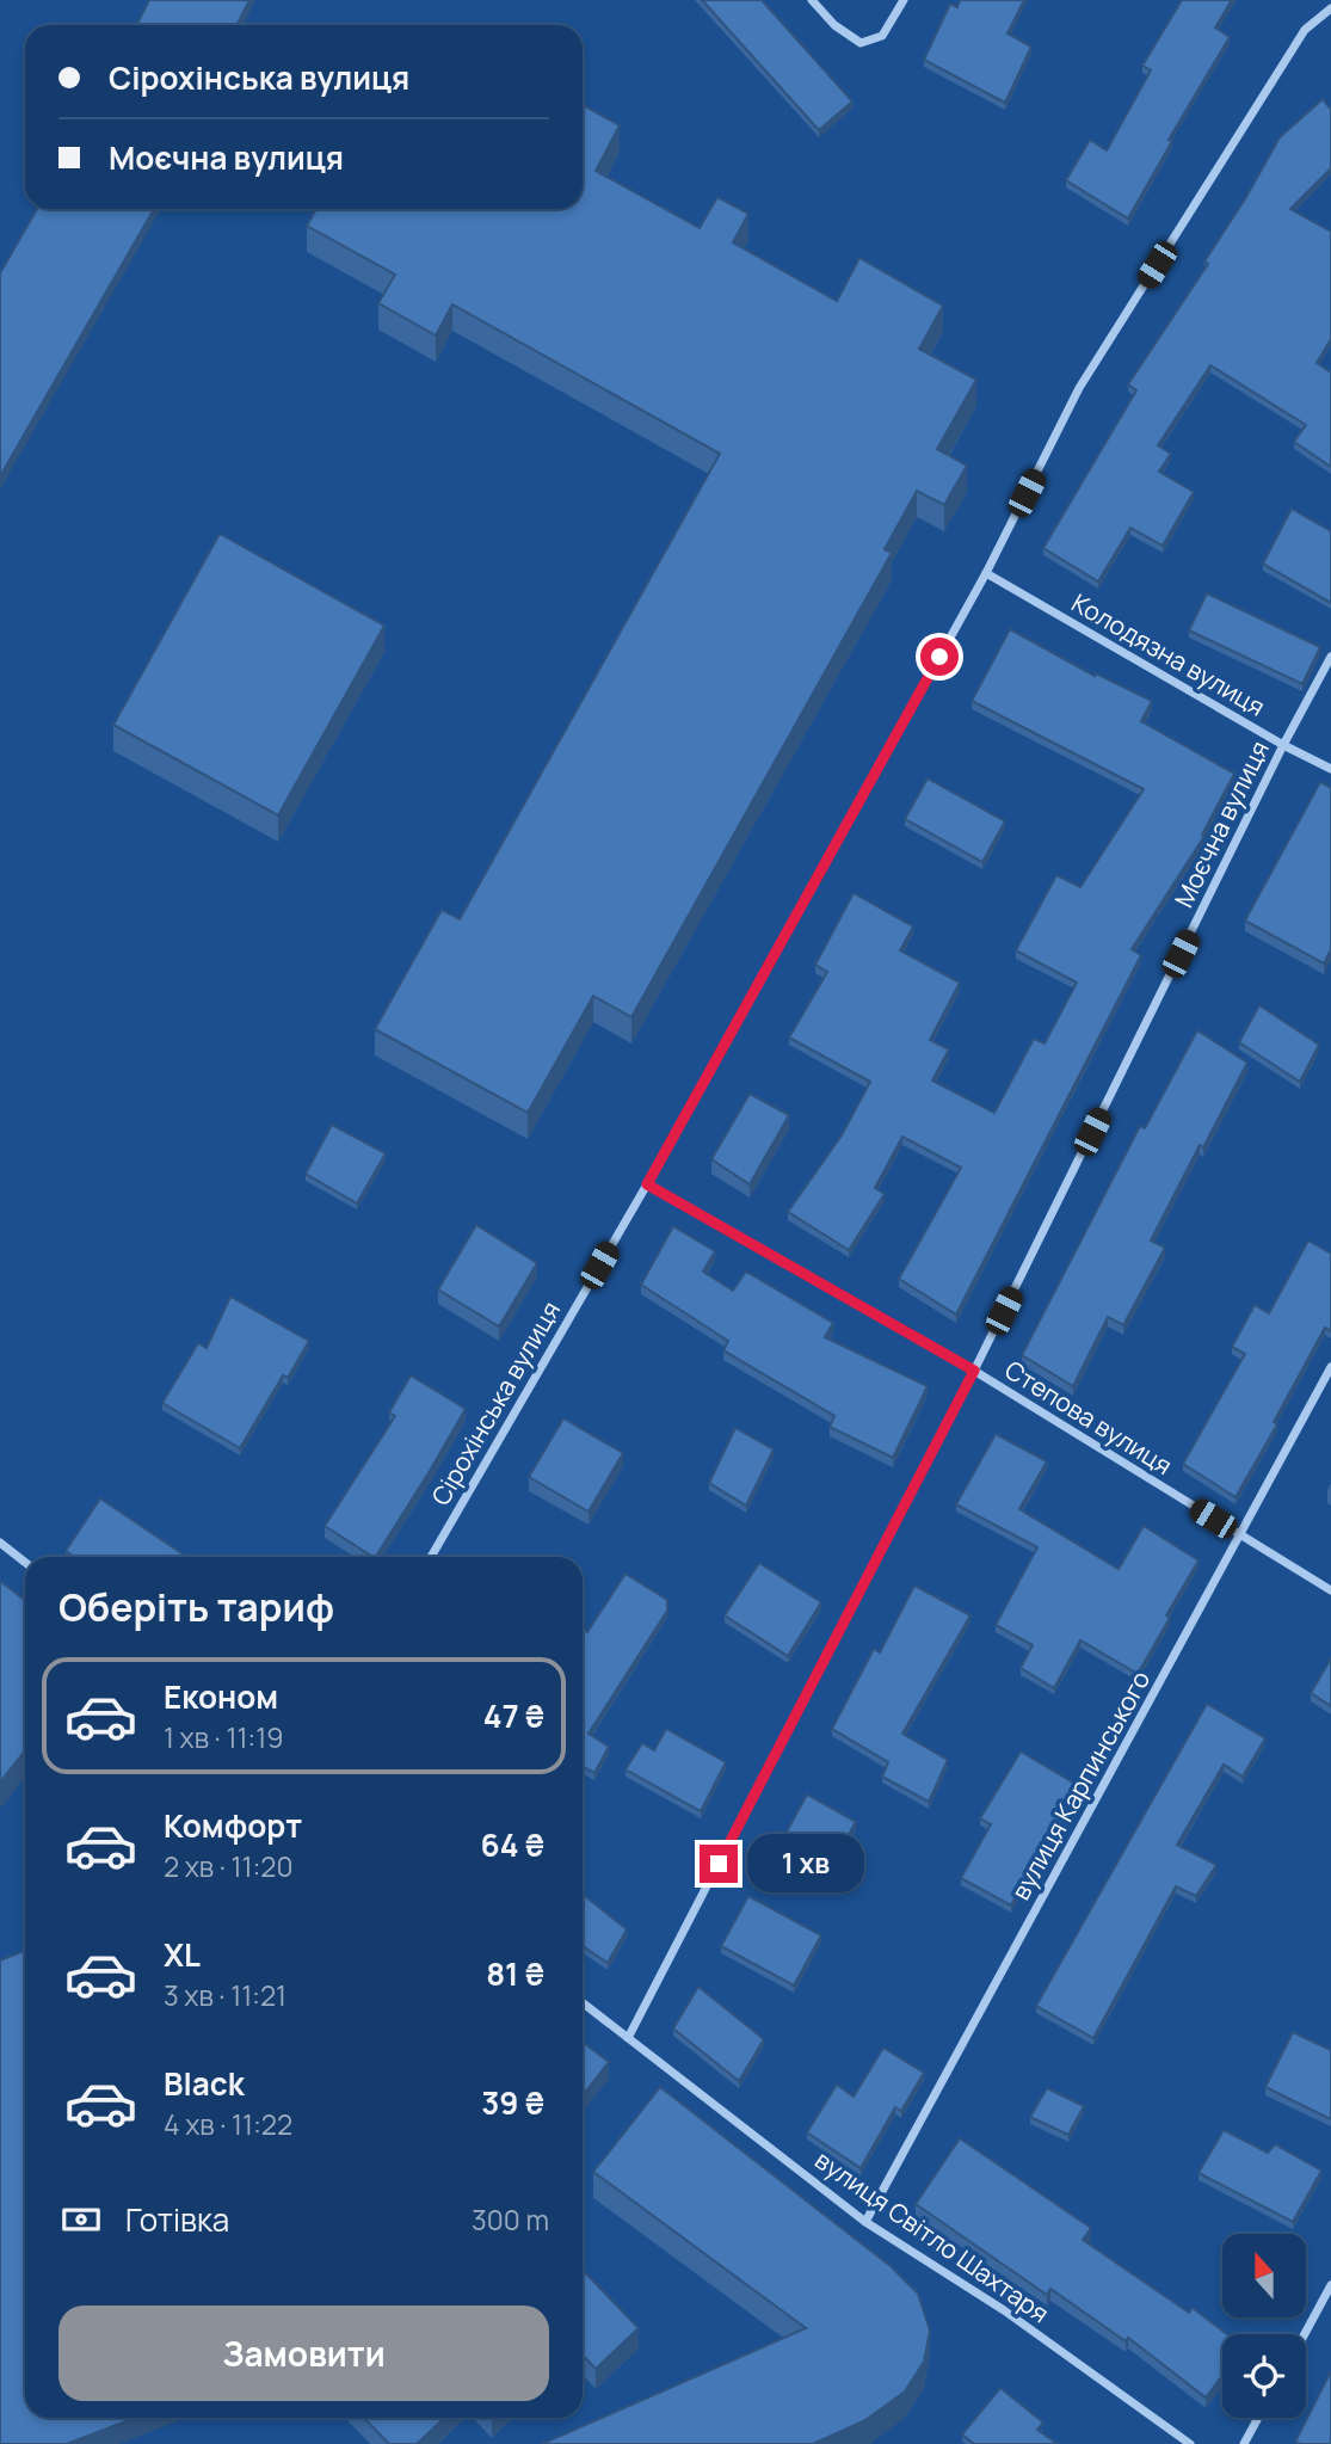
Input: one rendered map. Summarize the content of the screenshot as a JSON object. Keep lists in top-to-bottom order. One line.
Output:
{"streets":{"street":["Колодязна вулиця","Моєчна вулиця","Сірохінська вулиця","Степова вулиця","вулиця Карпинського","вулиця Світло Шахтаря"]},"crossings":[["Колодязна вулиця","Моєчна вулиця"],["Колодязна вулиця","Сірохінська вулиця"],["Моєчна вулиця","Степова вулиця"],["Моєчна вулиця","вулиця Світло Шахтаря"],["Сірохінська вулиця","Степова вулиця"],["Степова вулиця","вулиця Карпинського"],["вулиця Карпинського","вулиця Світло Шахтаря"]],"north":"top","page":{"banner":["Сірохінська вулиця","Моєчна вулиця"],"heading":"Оберіть тариф","list":[{"name":"Економ","note":"1 хв · 11:19","value":"47 ₴"},{"name":"Комфорт","note":"2 хв · 11:20","value":"64 ₴"},{"name":"XL","note":"3 хв · 11:21","value":"81 ₴"},{"name":"Black","note":"4 хв · 11:22","value":"39 ₴"}],"bubble":"1 хв","pay":["Готівка","300 m"],"buttons":"Замовити"}}
